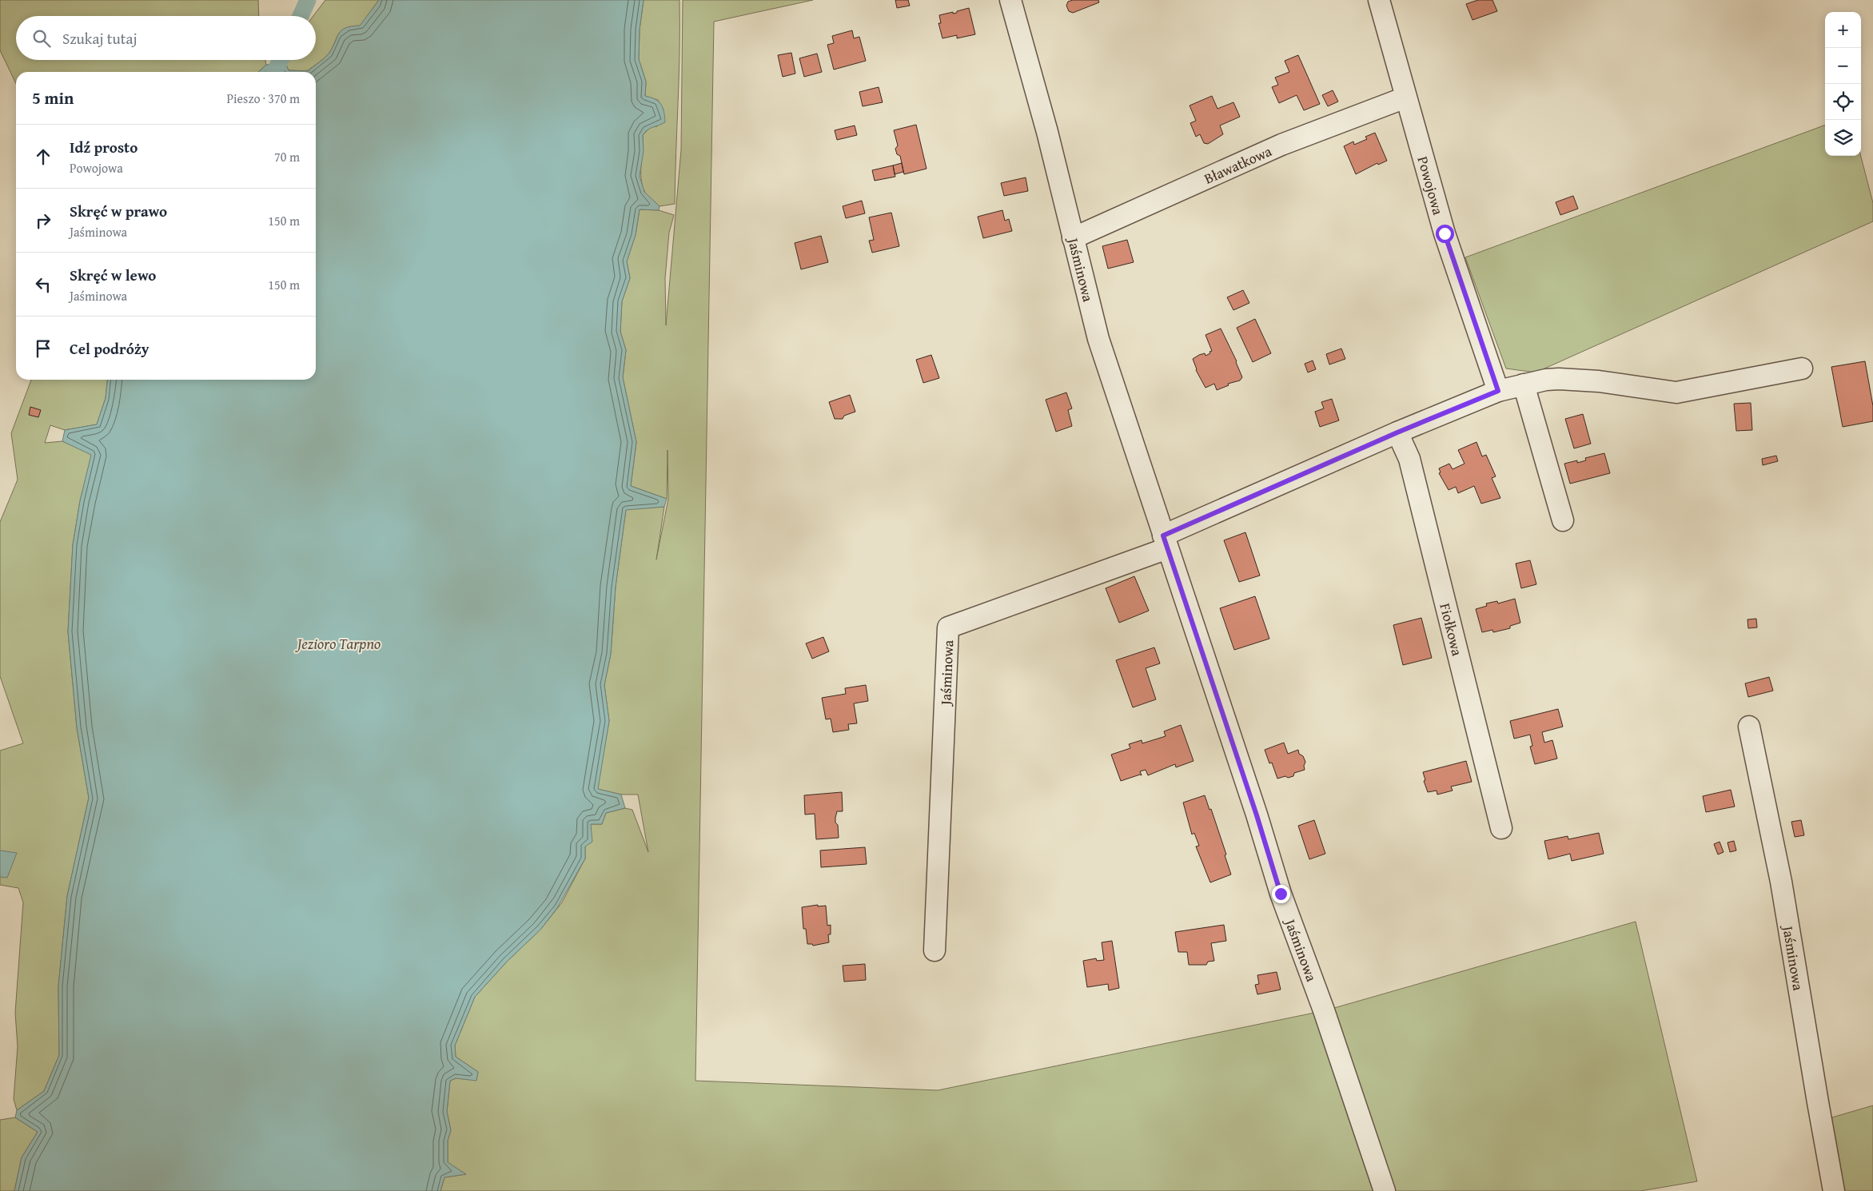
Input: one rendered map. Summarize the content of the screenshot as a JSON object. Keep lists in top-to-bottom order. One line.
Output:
{"streets":{"street":["Bławatkowa","Powojowa","Jaśminowa","Fiołkowa"]},"crossings":[["Bławatkowa","Powojowa"],["Bławatkowa","Jaśminowa"],["Powojowa","Jaśminowa"],["Jaśminowa","Fiołkowa"]],"water":["Jezioro Tarpno"],"page":{"map_buttons":["+","−"],"search":"Szukaj tutaj","heading":["5 min","Pieszo · 370 m"],"list":[["Idź prosto","Powojowa","70 m"],["Skręć w prawo","Jaśminowa","150 m"],["Skręć w lewo","Jaśminowa","150 m"],"Cel podróży"]}}
